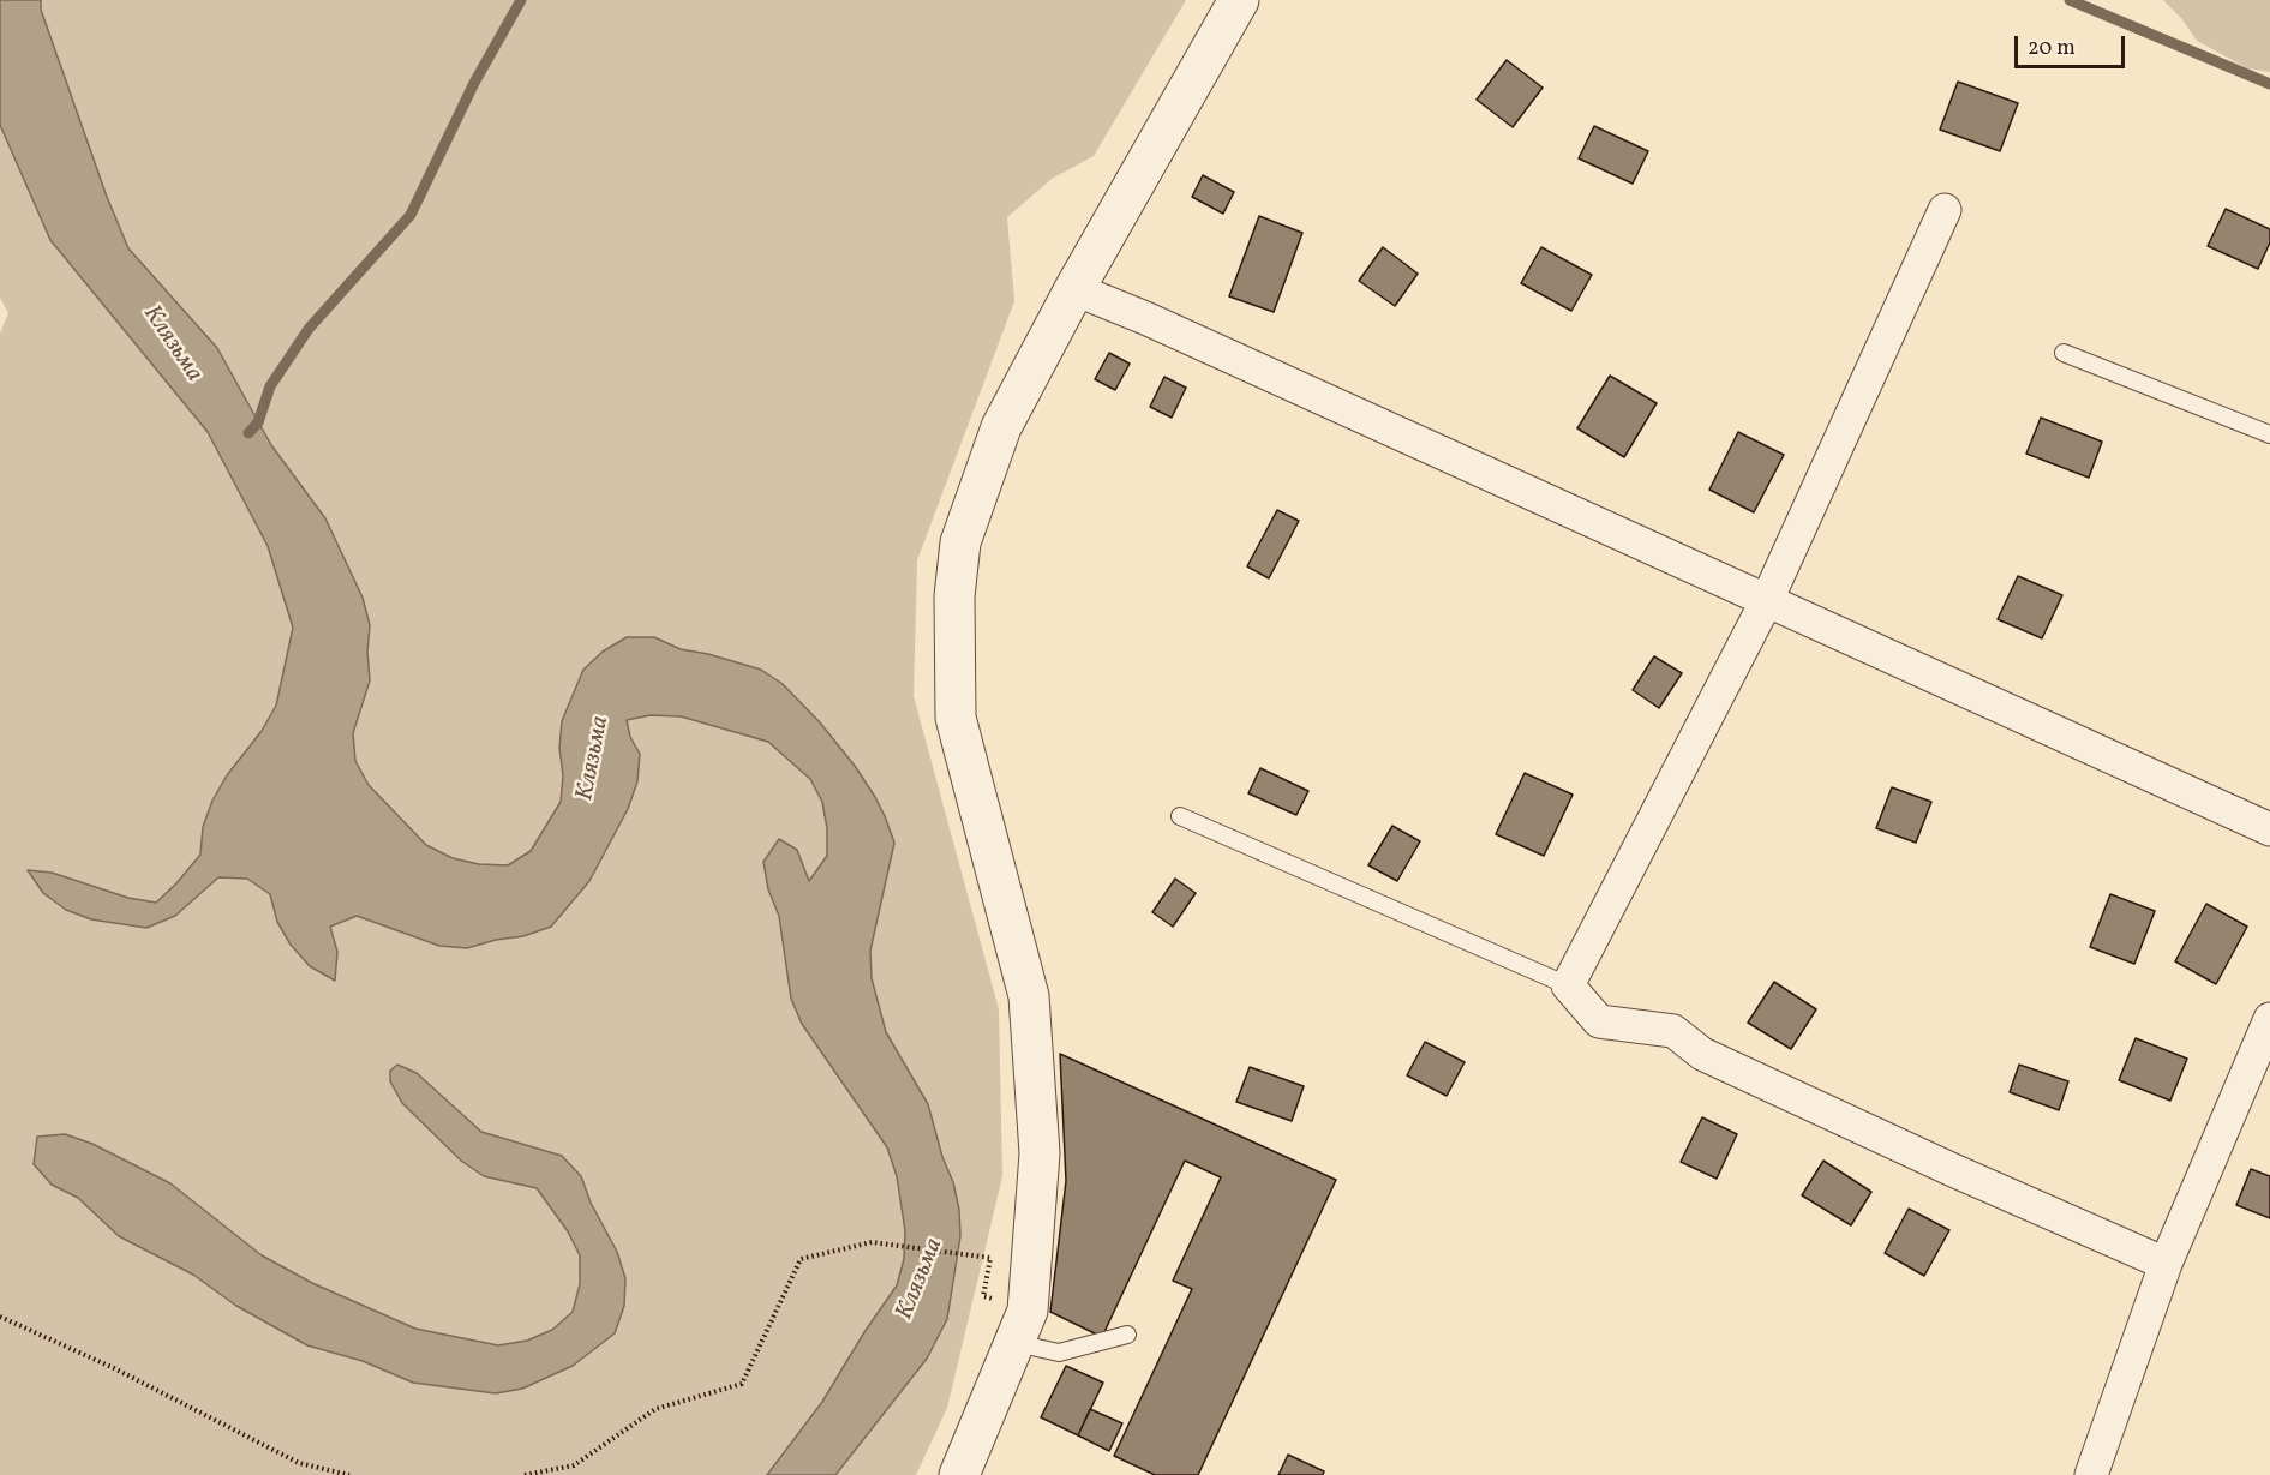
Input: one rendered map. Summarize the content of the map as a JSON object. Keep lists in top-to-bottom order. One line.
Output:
{"water":["Клязьма"],"scale_bar":"20 m"}
